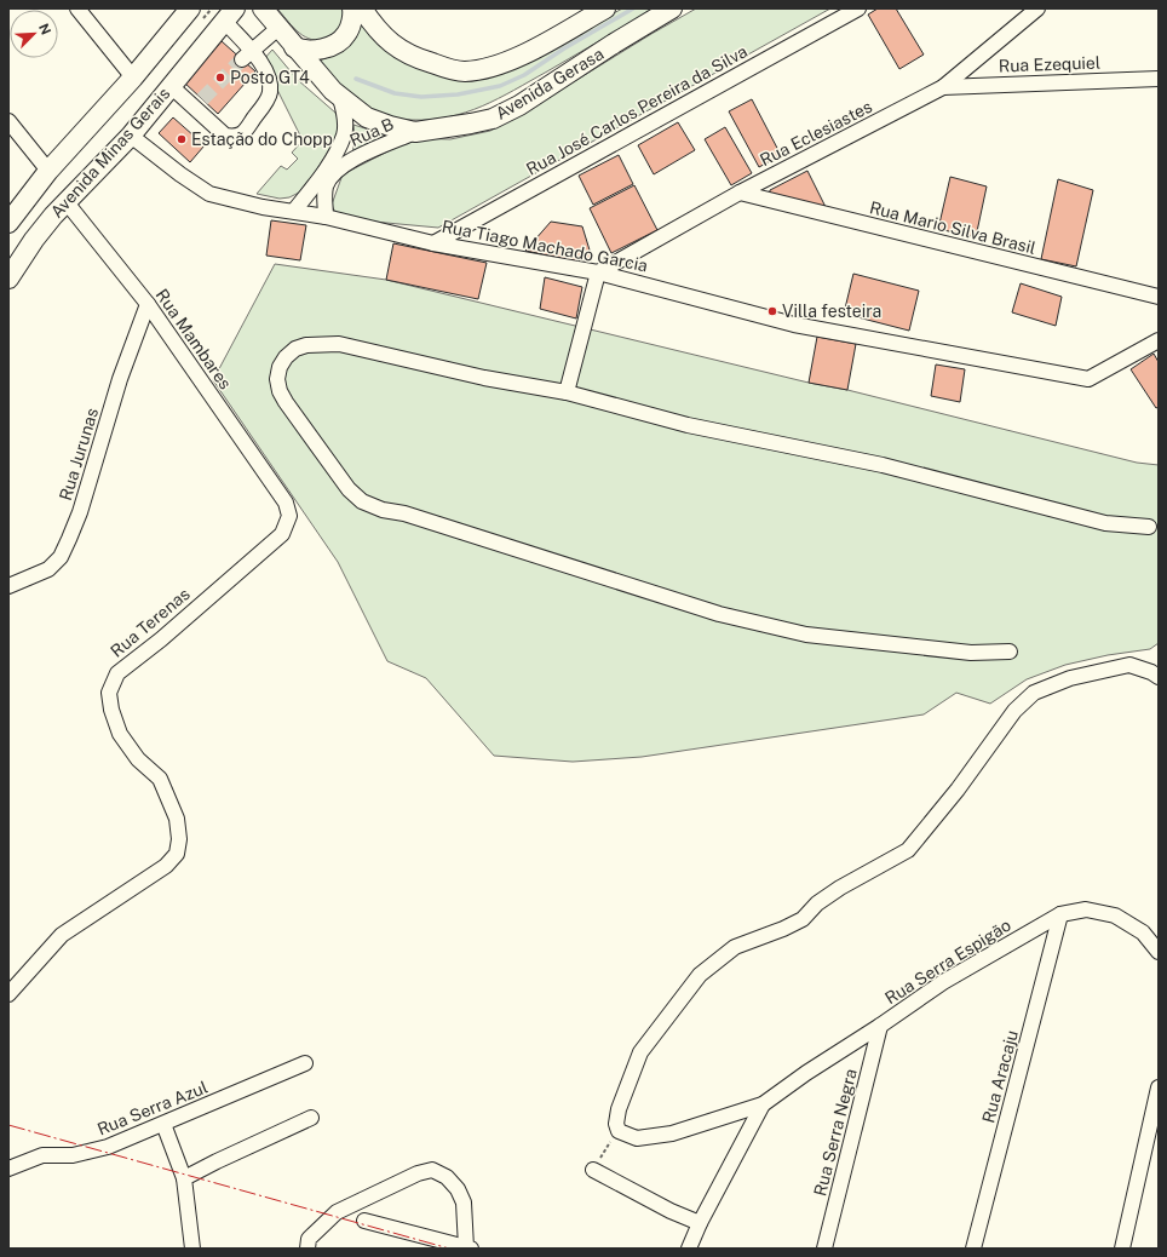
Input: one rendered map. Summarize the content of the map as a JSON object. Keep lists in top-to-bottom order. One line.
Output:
{"streets":{"main road":["Avenida Gerasa","Avenida Minas Gerais"],"street":["Rua Ezequiel","Rua José Carlos Pereira da Silva","Rua B","Rua Eclesiastes","Rua Mario Silva Brasil","Rua Tiago Machado Garcia","Rua Mambares","Rua Jurunas","Rua Terenas","Rua Serra Espigão","Rua Aracaju","Rua Serra Azul","Rua Serra Negra"]},"crossings":[["Rua Ezequiel","Rua Eclesiastes"],["Avenida Gerasa","Rua B"],["Rua José Carlos Pereira da Silva","Rua Tiago Machado Garcia"],["Rua B","Rua Tiago Machado Garcia"],["Rua Eclesiastes","Rua Mario Silva Brasil"],["Rua Eclesiastes","Rua Tiago Machado Garcia"],["Avenida Minas Gerais","Rua Tiago Machado Garcia"],["Avenida Minas Gerais","Rua Mambares"],["Rua Mambares","Rua Jurunas"],["Rua Mambares","Rua Terenas"],["Rua Serra Espigão","Rua Aracaju"],["Rua Serra Espigão","Rua Serra Negra"]],"places":["Posto GT4","Estação do Chopp","Villa festeira"],"north":"top right"}
